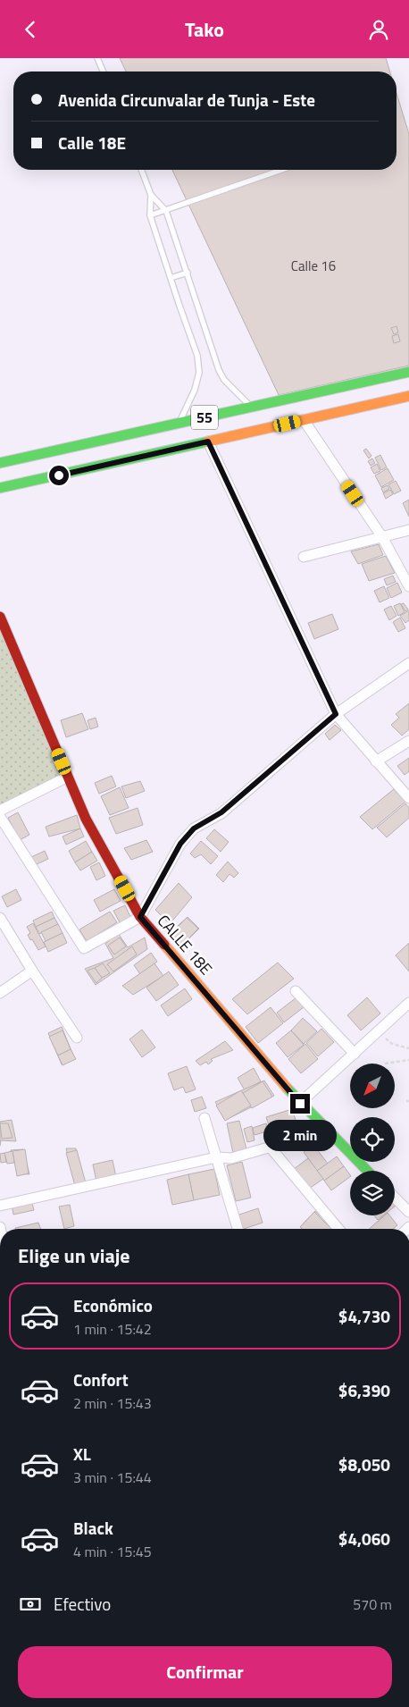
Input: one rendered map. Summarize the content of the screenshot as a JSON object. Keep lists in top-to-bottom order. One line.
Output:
{"streets":{"main road":["55","CALLE 18E"]},"house_numbers":["Calle 16"],"north":"bottom left","page":{"header":"Tako","banner":["Avenida Circunvalar de Tunja - Este","Calle 18E"],"bubble":"2 min","heading":"Elige un viaje","list":[{"name":"Económico","note":"1 min · 15:42","value":"$4,730"},{"name":"Confort","note":"2 min · 15:43","value":"$6,390"},{"name":"XL","note":"3 min · 15:44","value":"$8,050"},{"name":"Black","note":"4 min · 15:45","value":"$4,060"}],"pay":["Efectivo","570 m"],"buttons":"Confirmar"}}
